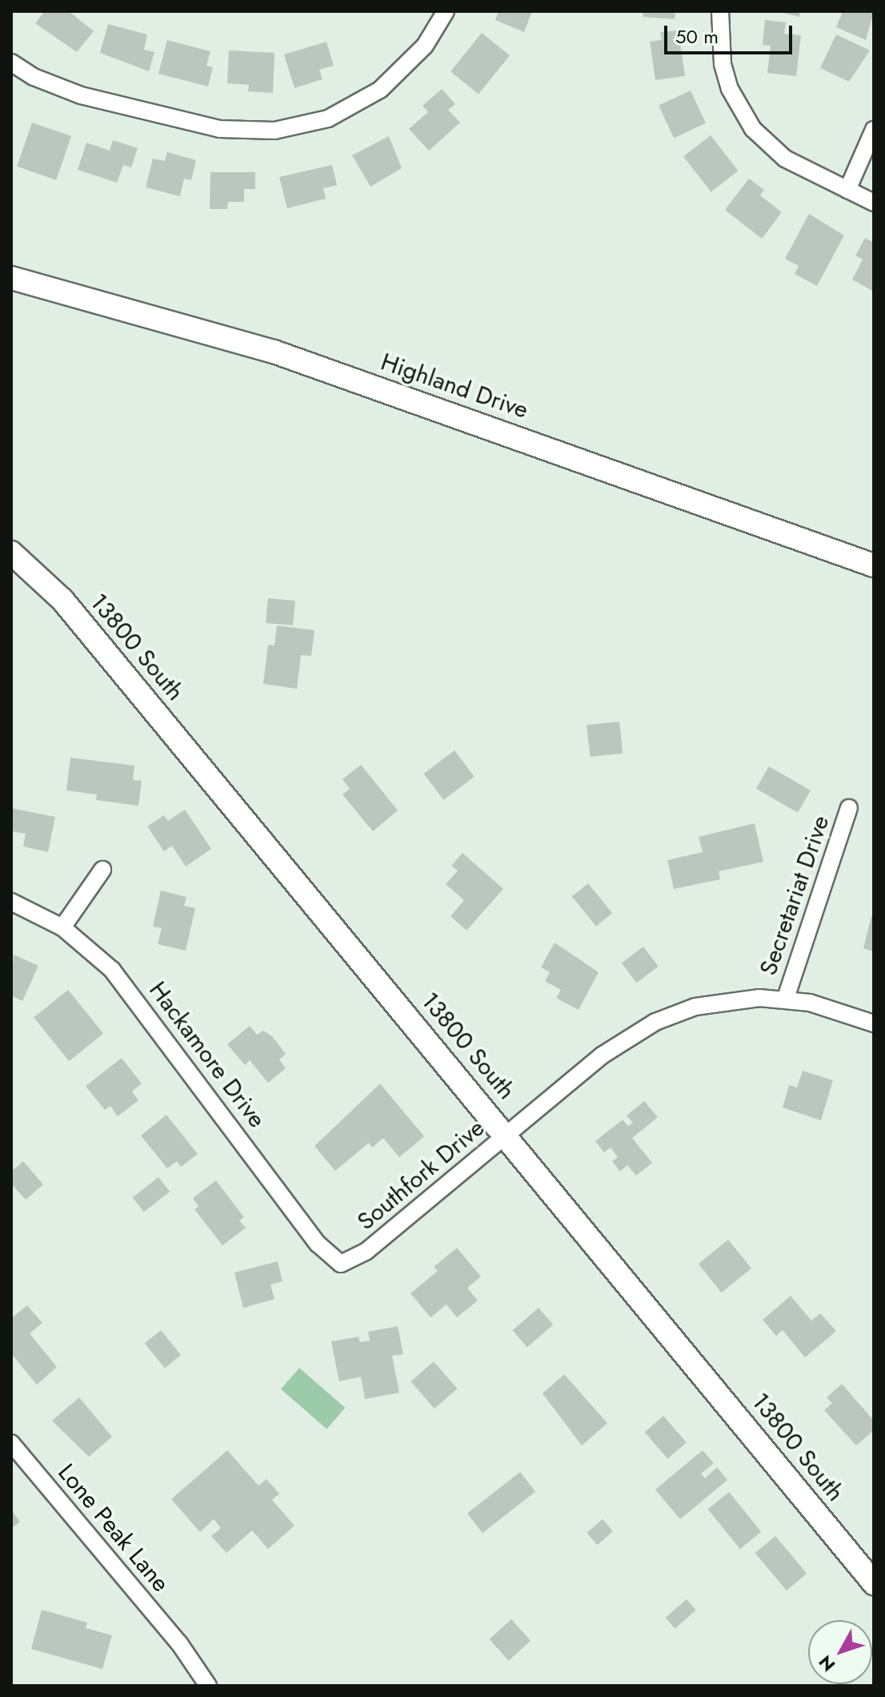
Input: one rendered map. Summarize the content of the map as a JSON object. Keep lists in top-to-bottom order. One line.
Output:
{"streets":{"main road":["Highland Drive","13800 South"],"street":["Secretariat Drive","Hackamore Drive","Southfork Drive","Lone Peak Lane"]},"crossings":[["13800 South","Southfork Drive"],["Secretariat Drive","Southfork Drive"],["Hackamore Drive","Southfork Drive"]],"scale_bar":"50 m","north":"bottom left"}
